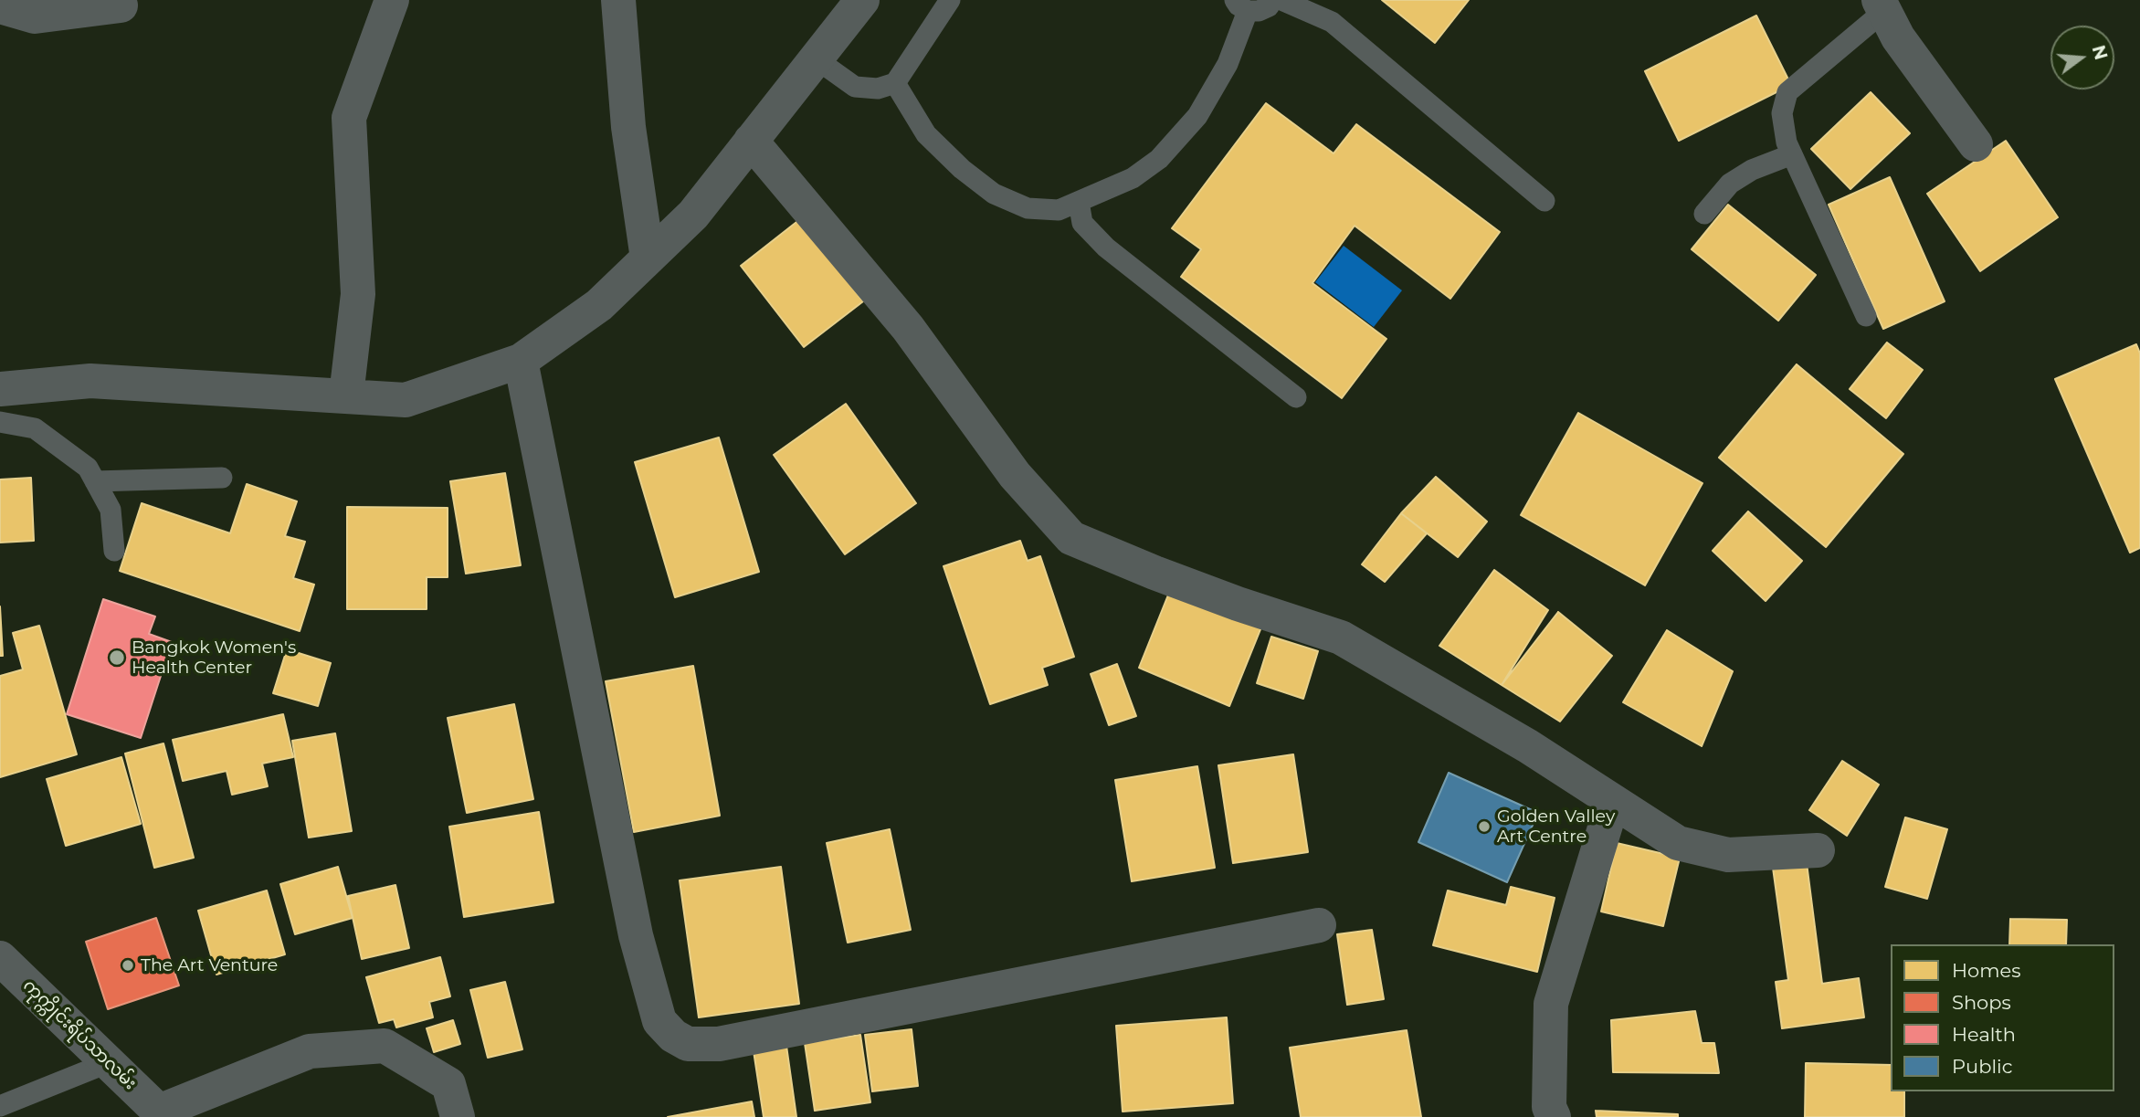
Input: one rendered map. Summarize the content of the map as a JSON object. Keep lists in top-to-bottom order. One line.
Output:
{"streets":{"street":["ကုက္ကိုင်းရိပ်သာလမ်း"]},"places":["Bangkok Women's Health Center","Golden Valley Art Centre","The Art Venture"],"legend":["Homes","Shops","Health","Public"],"north":"right"}
